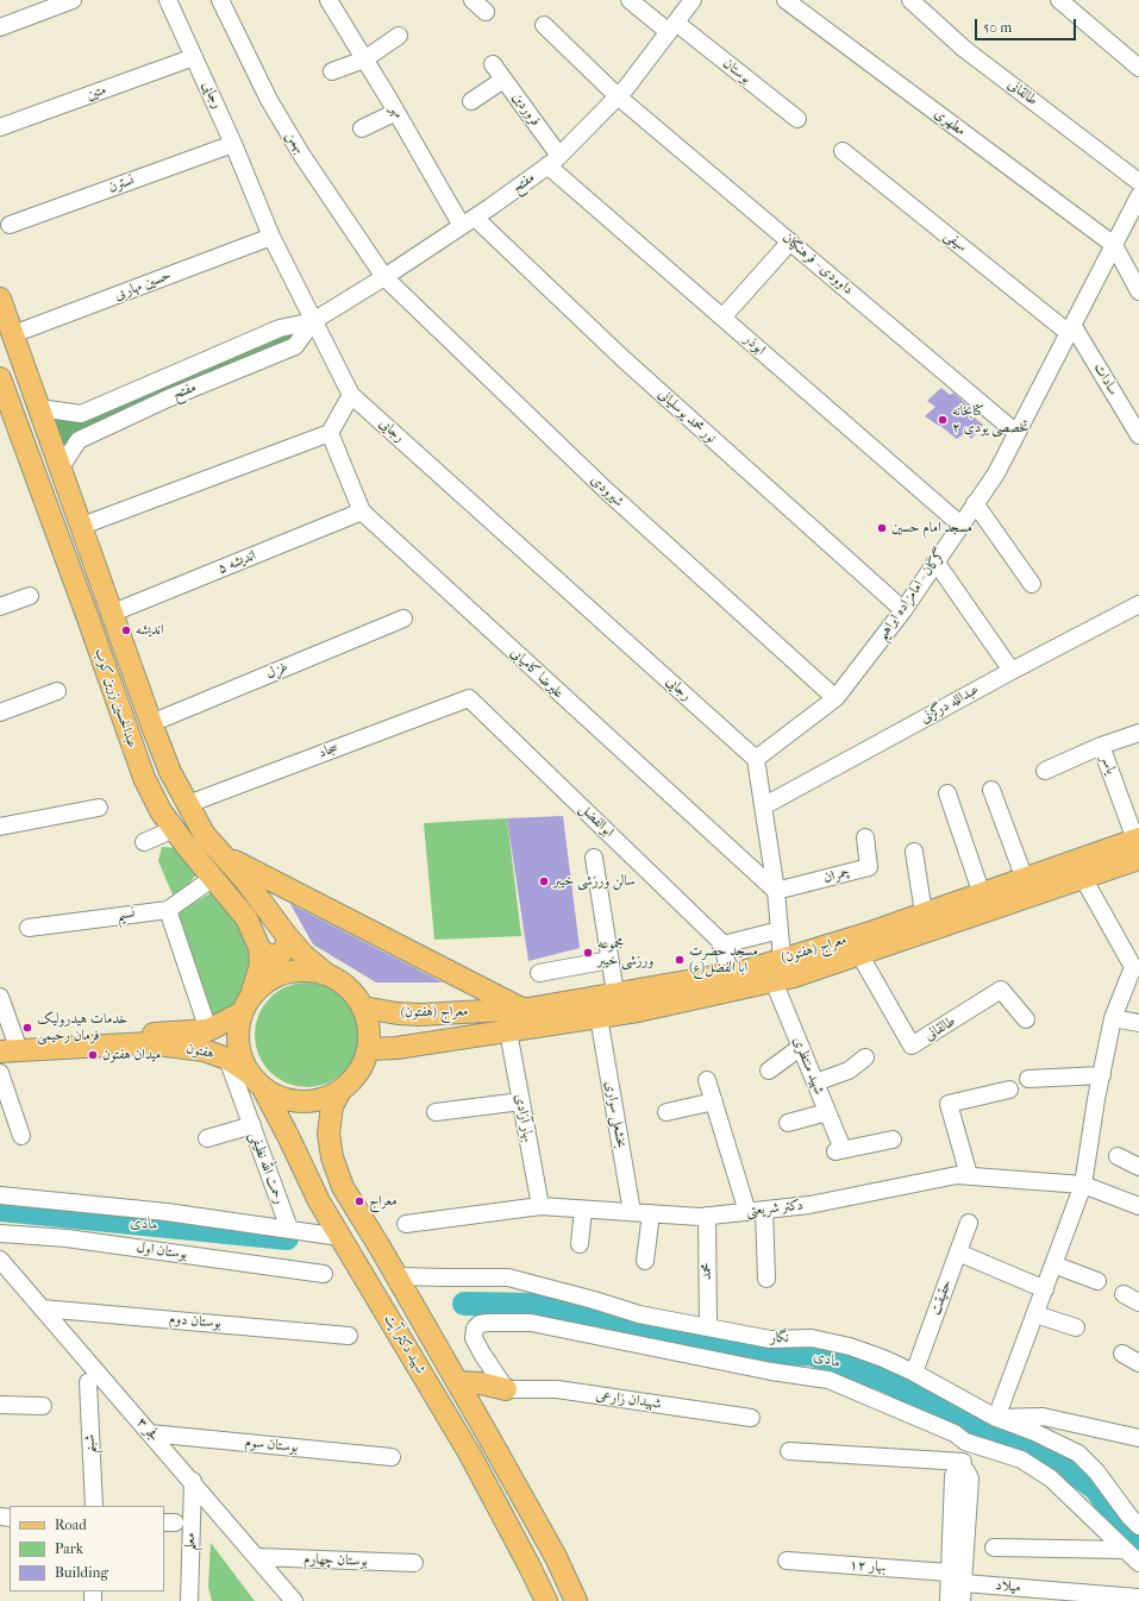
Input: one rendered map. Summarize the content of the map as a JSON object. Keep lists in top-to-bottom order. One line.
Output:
{"streets":{"main road":["عبدالحسین زرین کوب","معراج (هفتون)","هفتون","شهید دکتر آیت"],"street":["بوستان","متین","طالقانی","رجایی","فروردین","مهر","مطهری","بهمن","مفتح","نسترن","سیفی","داوودی - فرهنگیان","حسین مهاربی","ابوذر","سادات","نور محمد یوسلیانی","شیرودی","اندیشه ۵","گرکان - امامزاده ابراهیم","غزل","علیرضا کامیابی","عبدالله درگزنی","سجاد","یاسر","ابوالفضل","چمران","نسیم","شهید منتظری","بخشعلی سواری","بهار آزادی","رحمت الله نظیفی","دکتر شریعتی","بوستان اول","محمد","حقیقت","بوستان دوم","نگار","شهیدان زارعی","فجر ۳","شبنم","بوستان سوم","معلم","بوستان چهارم","بهار ۱۲","میلاد"]},"crossings":[["بوستان","مفتح"],["متین","رجایی"],["طالقانی","معراج (هفتون)"],["رجایی","مفتح"],["رجایی","نسترن"],["رجایی","حسین مهاربی"],["رجایی","گرکان - امامزاده ابراهیم"],["فروردین","مفتح"],["فروردین","ابوذر"],["مهر","مفتح"],["مهر","نور محمد یوسلیانی"],["مطهری","گرکان - امامزاده ابراهیم"],["بهمن","مفتح"],["بهمن","شیرودی"],["مفتح","داوودی - فرهنگیان"],["مفتح","ابوذر"],["مفتح","نور محمد یوسلیانی"],["مفتح","شیرودی"],["مفتح","عبدالحسین زرین کوب"],["سیفی","سادات"],["سیفی","گرکان - امامزاده ابراهیم"],["داوودی - فرهنگیان","گرکان - امامزاده ابراهیم"],["حسین مهاربی","عبدالحسین زرین کوب"],["ابوذر","گرکان - امامزاده ابراهیم"],["سادات","گرکان - امامزاده ابراهیم"],["نور محمد یوسلیانی","گرکان - امامزاده ابراهیم"],["شیرودی","گرکان - امامزاده ابراهیم"],["اندیشه ۵","علیرضا کامیابی"],["اندیشه ۵","عبدالحسین زرین کوب"],["غزل","عبدالحسین زرین کوب"],["علیرضا کامیابی","چمران"],["عبدالحسین زرین کوب","سجاد"],["عبدالحسین زرین کوب","نسیم"],["عبدالحسین زرین کوب","معراج (هفتون)"],["عبدالحسین زرین کوب","هفتون"],["عبدالحسین زرین کوب","شهید دکتر آیت"],["سجاد","ابوالفضل"],["یاسر","معراج (هفتون)"],["معراج (هفتون)","هفتون"],["معراج (هفتون)","شهید منتظری"],["معراج (هفتون)","بخشعلی سواری"],["معراج (هفتون)","بهار آزادی"],["معراج (هفتون)","شهید دکتر آیت"],["هفتون","رحمت الله نظیفی"],["هفتون","شهید دکتر آیت"],["بخشعلی سواری","دکتر شریعتی"],["بهار آزادی","دکتر شریعتی"],["دکتر شریعتی","محمد"],["محمد","نگار"],["حقیقت","نگار"],["بوستان دوم","فجر ۳"],["نگار","شهید دکتر آیت"],["فجر ۳","بوستان سوم"],["فجر ۳","معلم"],["فجر ۳","بوستان چهارم"]],"water":["مادی"],"places":["کتابخانه تخصصی یودی ۲","مسجد امام حسین","اندیشه","سالن ورزشی خیبر","مجموعه ورزشی خیبر","مسجد حضرت ابا الفضل(ع)","خدمات هیدرولیک فرمان رحیمی","میدان هفتون","معراج"],"legend":["Road","Park","Building"],"scale_bar":"50 m"}
